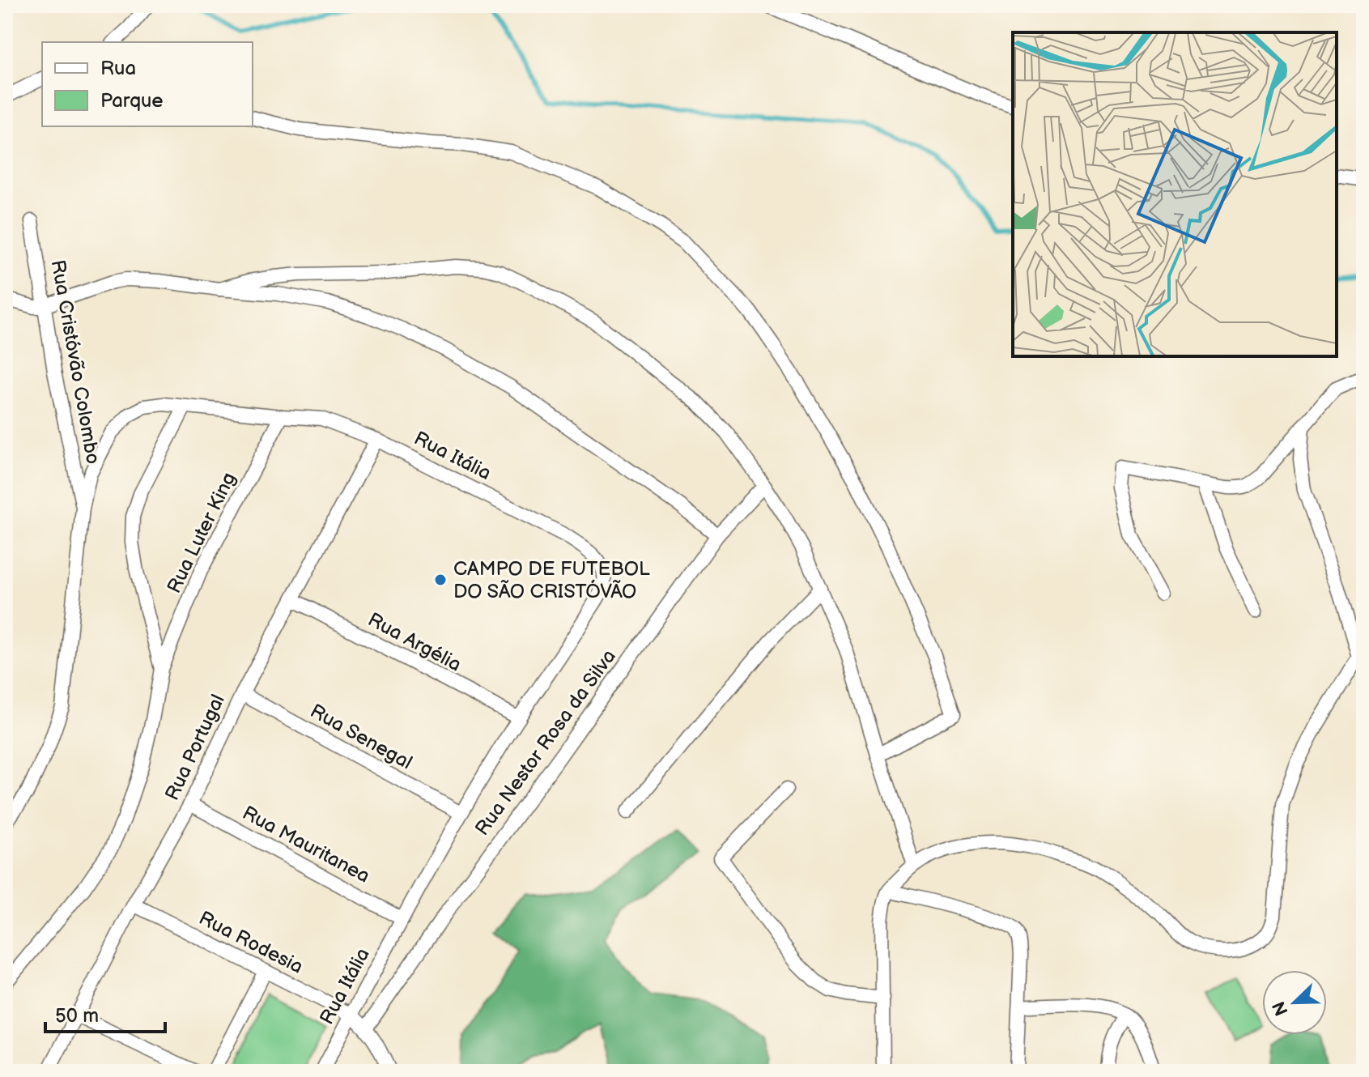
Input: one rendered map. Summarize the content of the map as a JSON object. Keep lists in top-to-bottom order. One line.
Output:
{"streets":{"street":["Rua Cristóvão Colombo","Rua Itália","Rua Luter King","Rua Argélia","Rua Senegal","Rua Nestor Rosa da Silva","Rua Portugal","Rua Mauritanea","Rua Rodesia"]},"crossings":[["Rua Cristóvão Colombo","Rua Itália"],["Rua Itália","Rua Luter King"],["Rua Itália","Rua Argélia"],["Rua Itália","Rua Senegal"],["Rua Itália","Rua Portugal"],["Rua Itália","Rua Mauritanea"],["Rua Itália","Rua Rodesia"],["Rua Argélia","Rua Portugal"],["Rua Senegal","Rua Portugal"],["Rua Nestor Rosa da Silva","Rua Rodesia"],["Rua Portugal","Rua Mauritanea"],["Rua Portugal","Rua Rodesia"]],"places":["CAMPO DE FUTEBOL DO SÃO CRISTÓVÃO"],"legend":["Rua","Parque"],"scale_bar":"50 m","north":"bottom left"}
